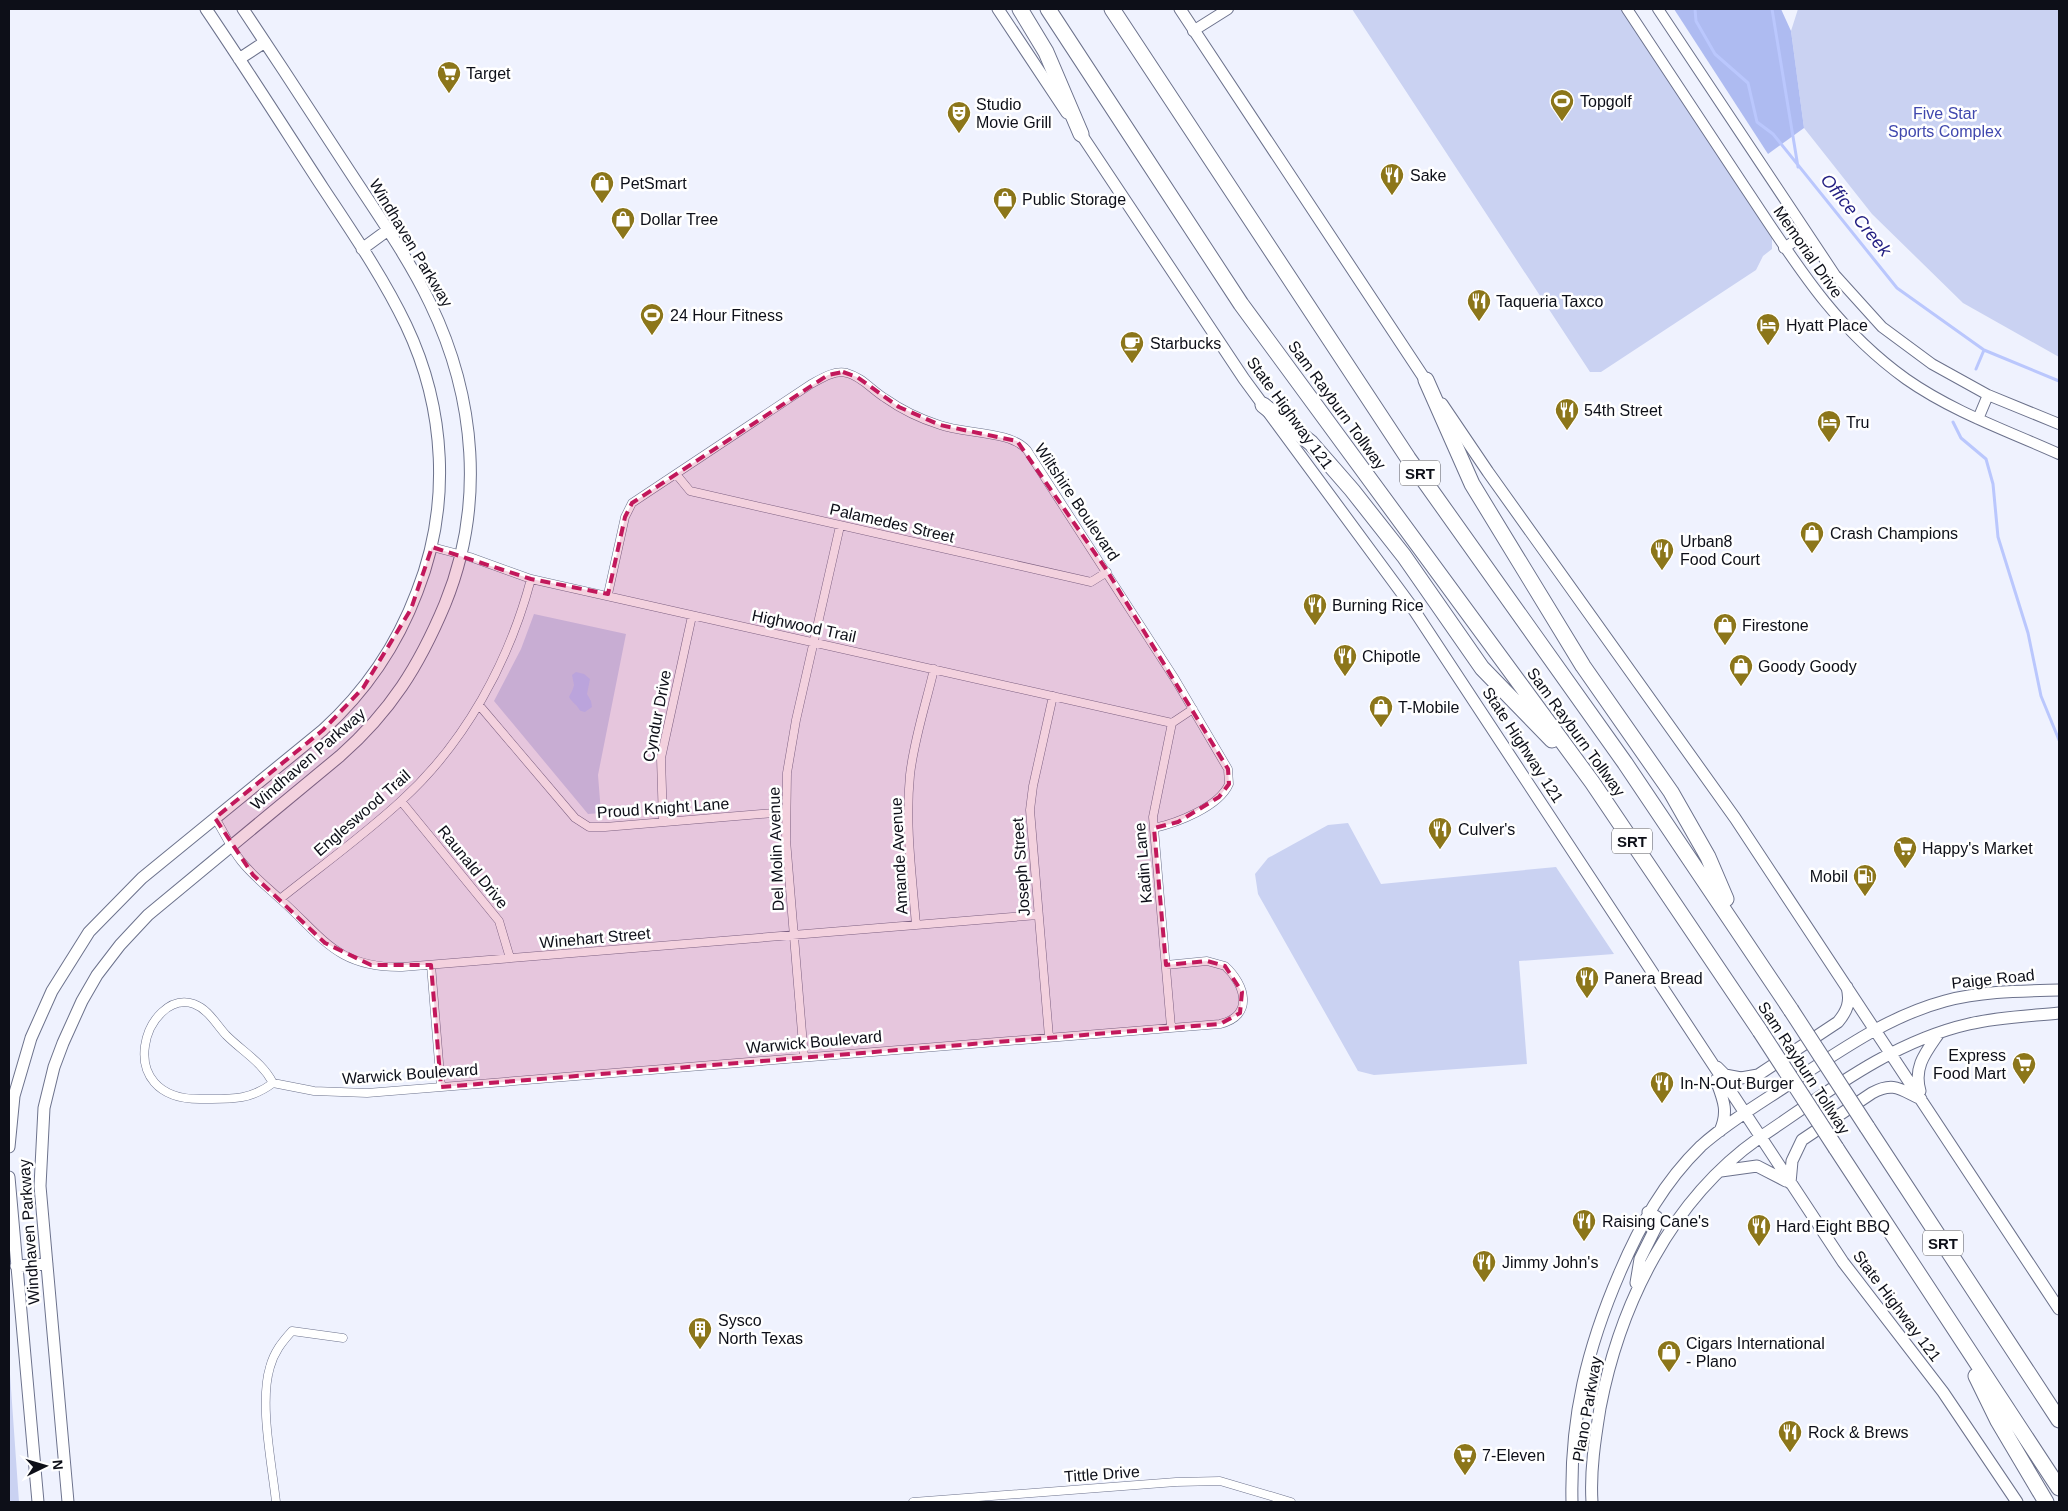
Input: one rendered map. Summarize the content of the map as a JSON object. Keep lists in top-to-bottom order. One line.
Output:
{"streets":{"highway":["Sam Rayburn Tollway","SRT"],"main road":["Windhaven Parkway","State Highway 121","Paige Road","Plano Parkway"],"street":["Memorial Drive","Wiltshire Boulevard","Palamedes Street","Highwood Trail","Cyndur Drive","Proud Knight Lane","Engleswood Trail","Del Molin Avenue","Amande Avenue","Kadin Lane","Raunald Drive","Joseph Street","Winehart Street","Warwick Boulevard","Tittle Drive"]},"crossings":[["Windhaven Parkway","Highwood Trail"],["Windhaven Parkway","Winehart Street"],["State Highway 121","Plano Parkway"],["Wiltshire Boulevard","Palamedes Street"],["Wiltshire Boulevard","Highwood Trail"],["Wiltshire Boulevard","Kadin Lane"],["Palamedes Street","Del Molin Avenue"],["Highwood Trail","Cyndur Drive"],["Highwood Trail","Engleswood Trail"],["Highwood Trail","Del Molin Avenue"],["Highwood Trail","Amande Avenue"],["Highwood Trail","Kadin Lane"],["Highwood Trail","Joseph Street"],["Cyndur Drive","Proud Knight Lane"],["Proud Knight Lane","Engleswood Trail"],["Proud Knight Lane","Del Molin Avenue"],["Engleswood Trail","Raunald Drive"],["Engleswood Trail","Winehart Street"],["Del Molin Avenue","Winehart Street"],["Del Molin Avenue","Warwick Boulevard"],["Amande Avenue","Winehart Street"],["Kadin Lane","Warwick Boulevard"],["Raunald Drive","Winehart Street"],["Joseph Street","Winehart Street"],["Joseph Street","Warwick Boulevard"],["Paige Road","Plano Parkway"]],"water":["Office Creek"],"parks":["Five Star Sports Complex"],"places":{"supermarket":["Target","Happy's Market","Express Food Mart","7-Eleven"],"sports":["Topgolf","24 Hour Fitness"],"theatre":["Studio Movie Grill"],"restaurant":["Sake","Taqueria Taxco","54th Street","Urban8 Food Court","Burning Rice","Chipotle","Culver's","Panera Bread","In-N-Out Burger","Raising Cane's","Hard Eight BBQ","Jimmy John's","Rock & Brews"],"shop":["PetSmart","Public Storage","Dollar Tree","Crash Champions","Firestone","Goody Goody","T-Mobile","Cigars International - Plano"],"hotel":["Hyatt Place","Tru"],"cafe":["Starbucks"],"fuel station":["Mobil"],"building":["Sysco North Texas"]},"north":"right"}
